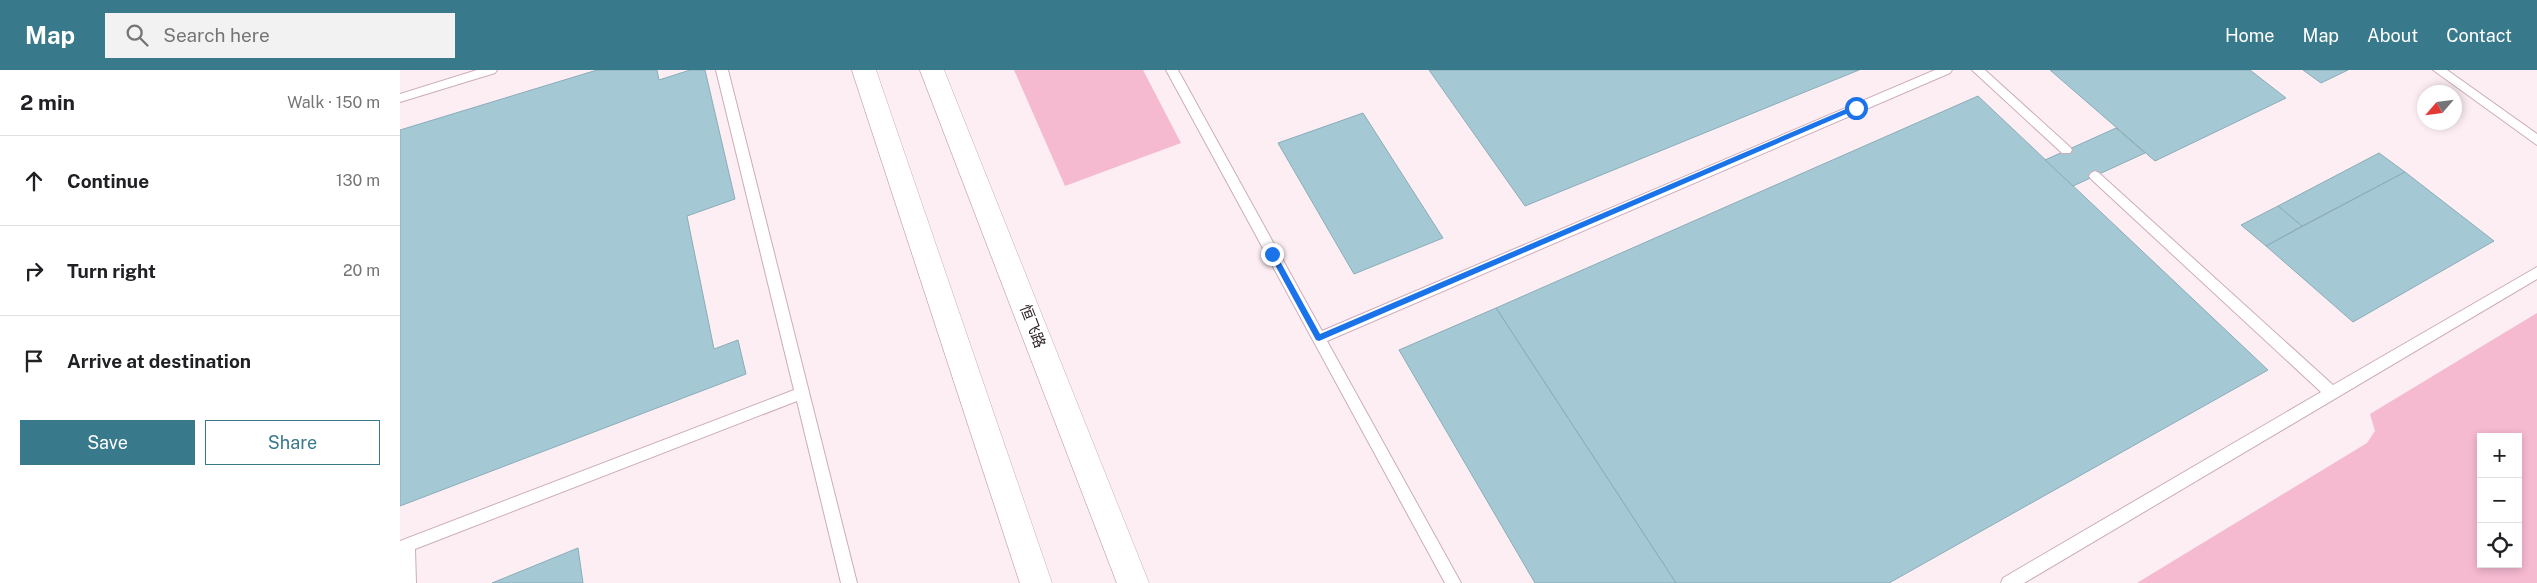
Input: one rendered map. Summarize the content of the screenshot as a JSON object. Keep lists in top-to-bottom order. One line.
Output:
{"streets":{"main road":["恒飞路"]},"north":"bottom left","page":{"header":"Map","search":"Search here","nav":["Home","Map","About","Contact"],"heading":["2 min","Walk · 150 m"],"list":[["Continue","130 m"],["Turn right","20 m"],"Arrive at destination"],"buttons":["Save","Share"],"map_buttons":["+","−"]}}
